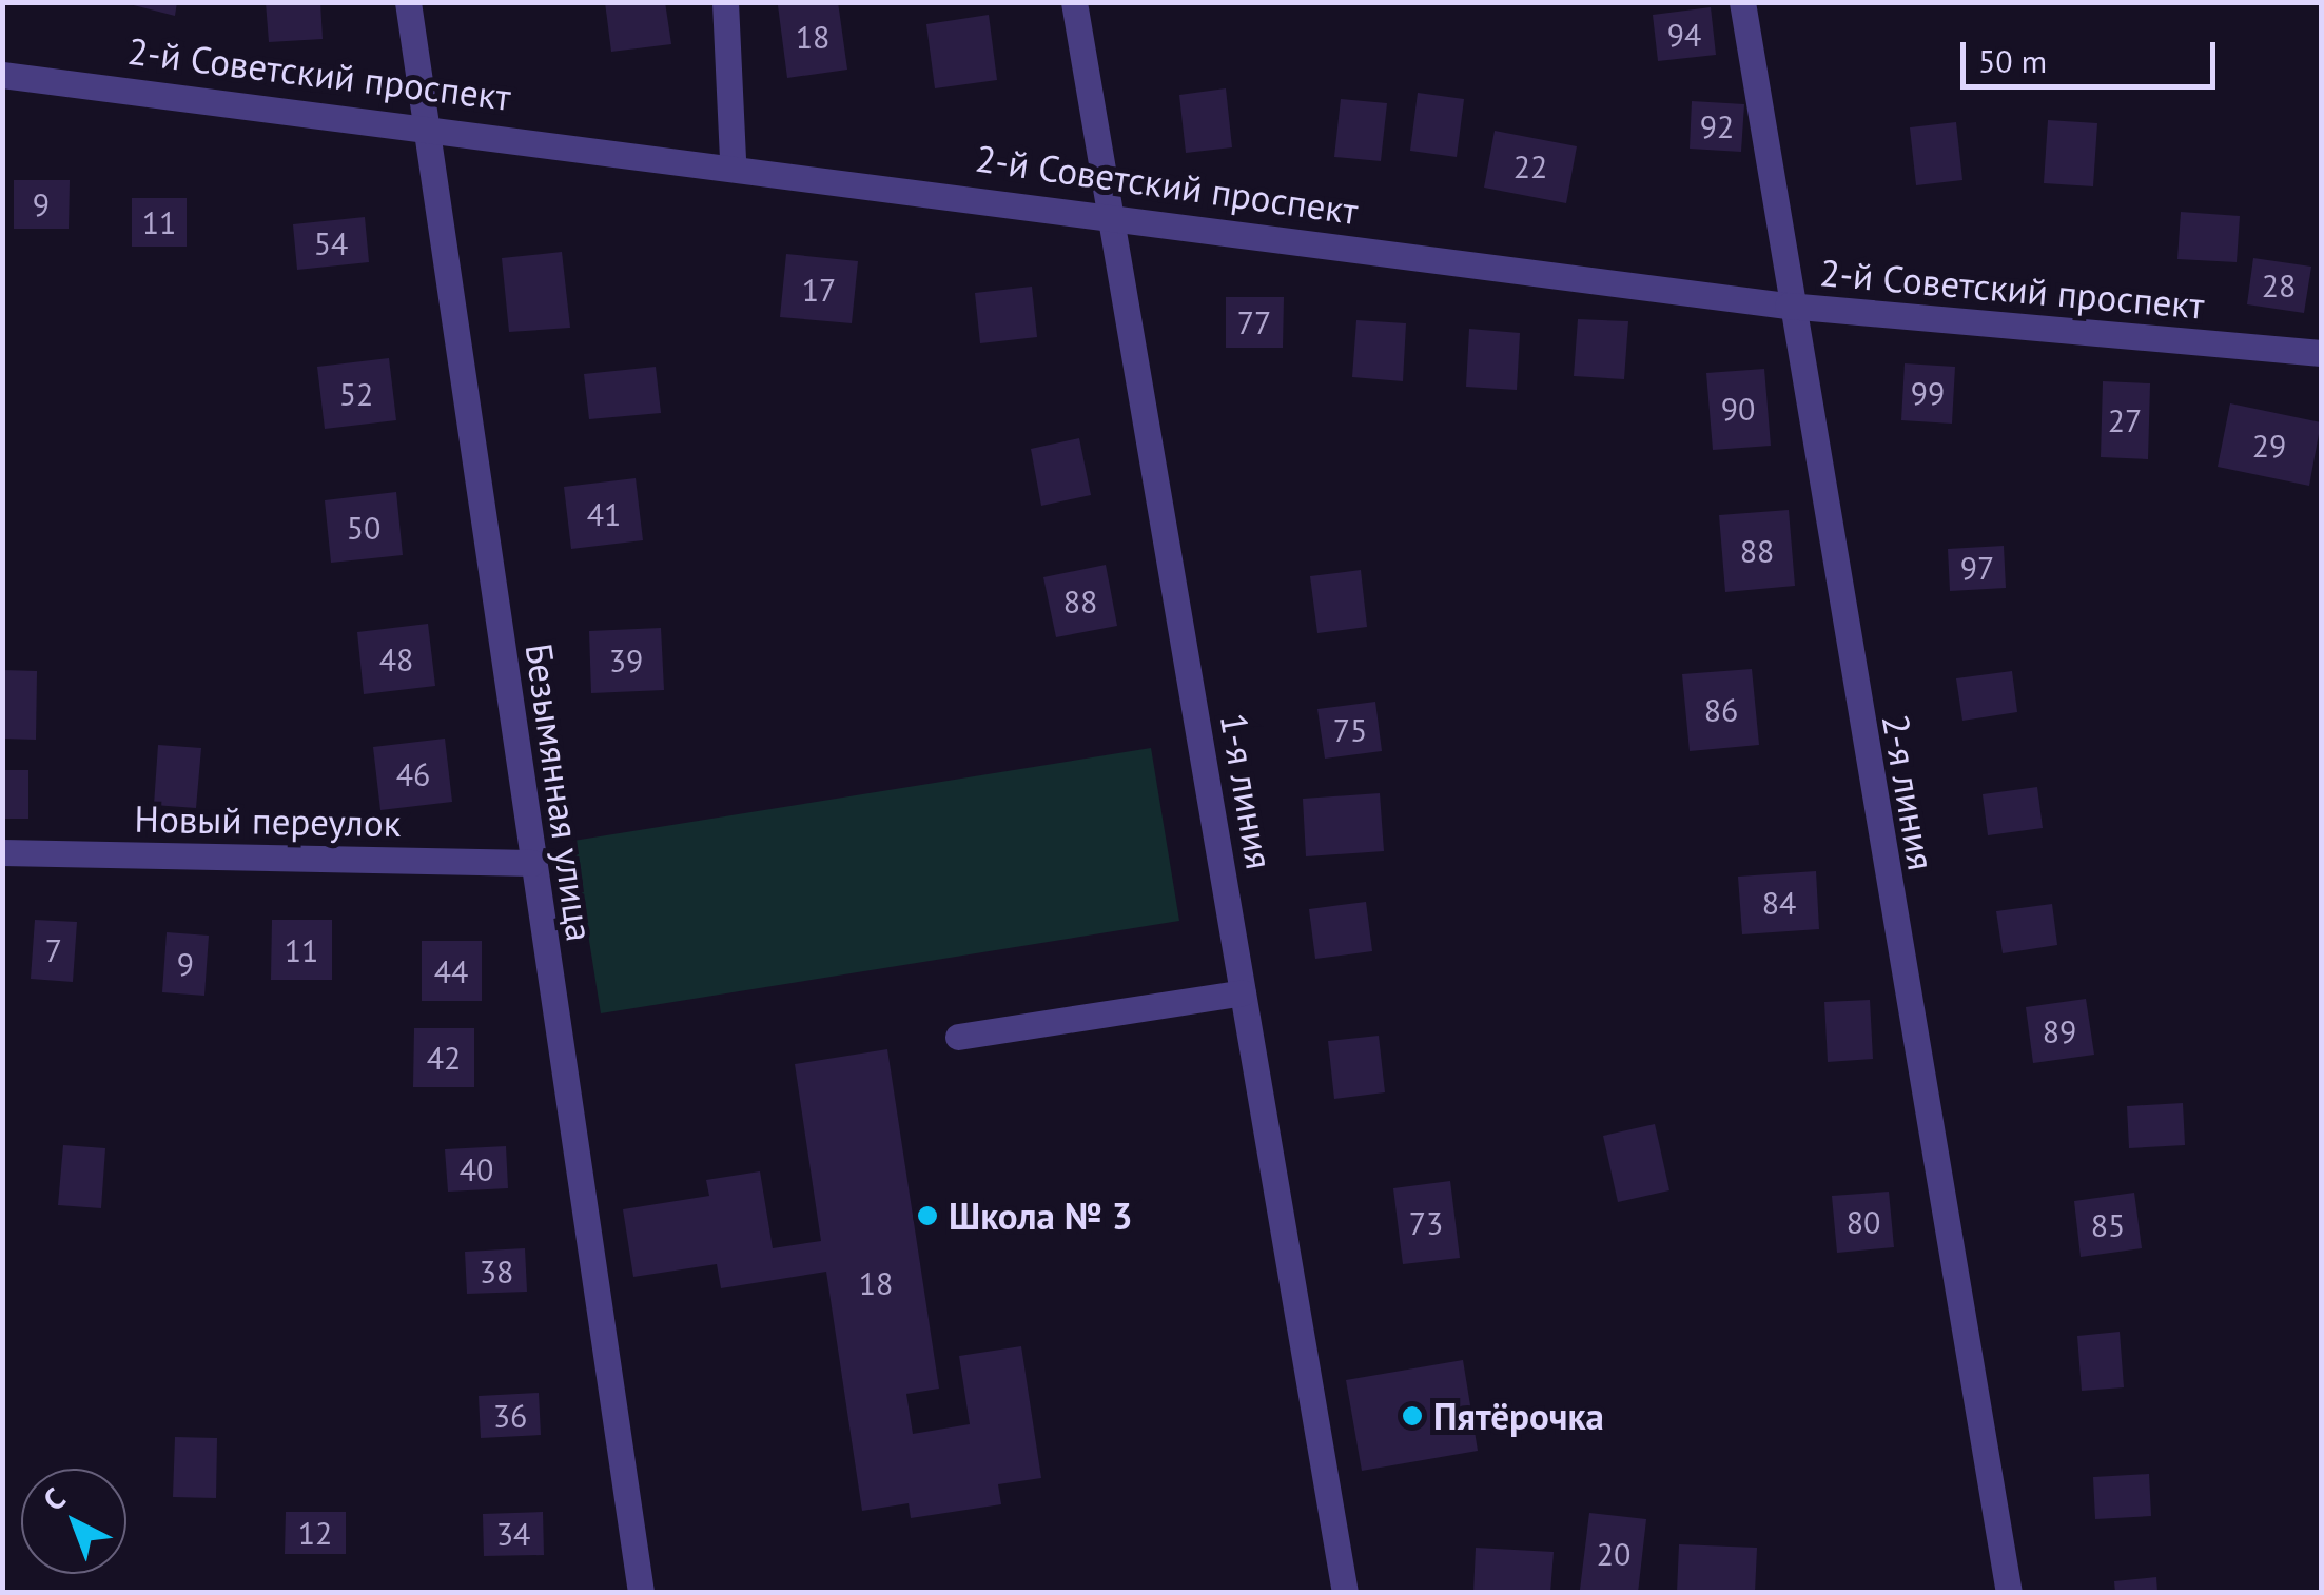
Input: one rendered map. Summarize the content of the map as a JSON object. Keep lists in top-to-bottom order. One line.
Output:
{"streets":{"street":["2-й Советский проспект","1-я линия","Безымянная улица","2-я линия","Новый переулок"]},"crossings":[["2-й Советский проспект","1-я линия"],["2-й Советский проспект","Безымянная улица"],["2-й Советский проспект","2-я линия"],["Безымянная улица","Новый переулок"]],"places":["Школа № 3","Пятёрочка"],"house_numbers":["94","18","92","22","9","11","54","28","17","77","99","52","90","27","29","41","50","88","97","88","48","39","86","75","46","84","7","11","9","44","89","42","40","80","73","85","38","18","36","12","34","20"],"scale_bar":"50 m","north":"top left"}
